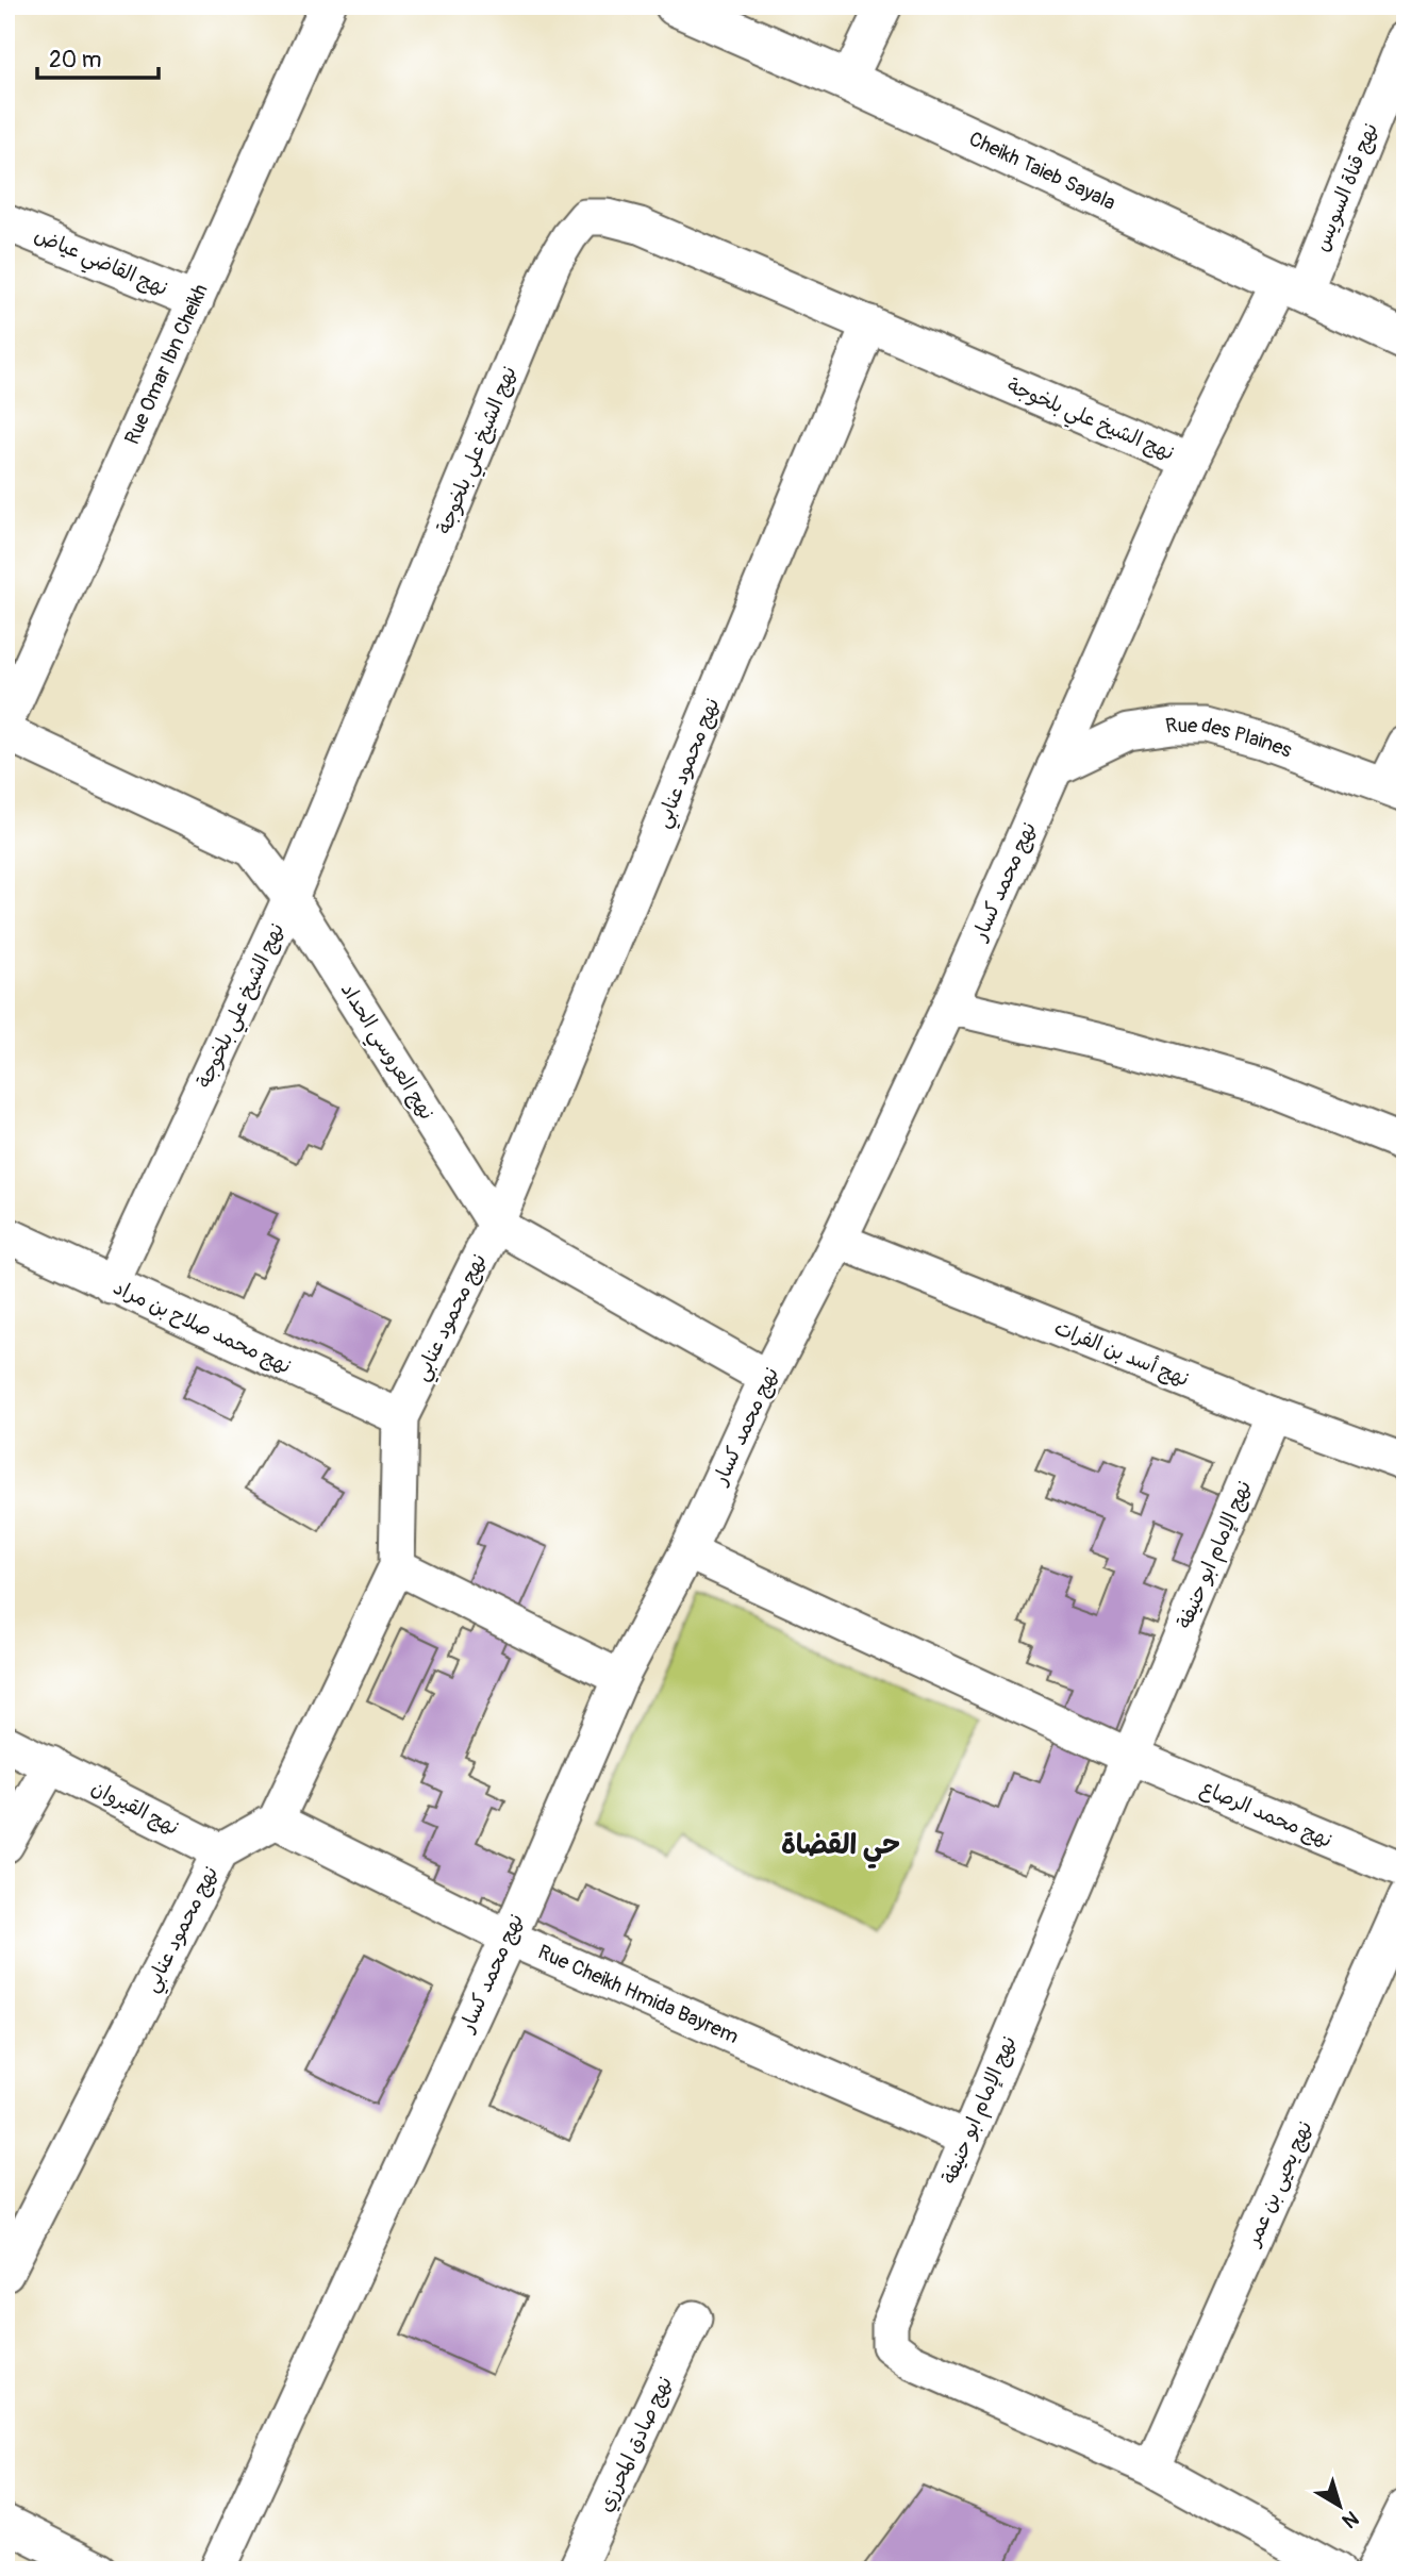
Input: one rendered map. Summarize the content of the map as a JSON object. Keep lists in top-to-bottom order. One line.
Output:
{"streets":{"street":["Cheikh Taieb Sayala","نهج قناة السويس","نهج القاضي عياض","Rue Omar Ibn Cheikh","نهج الشيخ علي بلخوجة","Rue des Plaines","نهج محمود عنابي","نهج محمد كسار","نهج العروسي الحداد","نهج محمد صلاح بن مراد","نهج أسد بن الفرات","نهج الإمام ابو حنيفة","نهج القيروان","نهج محمد الرصاع","Rue Cheikh Hmida Bayrem","نهج يحيى بن عمر","نهج صادق المحرزي"]},"crossings":[["Cheikh Taieb Sayala","نهج قناة السويس"],["Cheikh Taieb Sayala","نهج محمد كسار"],["نهج قناة السويس","نهج محمد كسار"],["نهج القاضي عياض","Rue Omar Ibn Cheikh"],["نهج الشيخ علي بلخوجة","نهج محمود عنابي"],["نهج الشيخ علي بلخوجة","نهج محمد كسار"],["نهج الشيخ علي بلخوجة","نهج العروسي الحداد"],["نهج الشيخ علي بلخوجة","نهج محمد صلاح بن مراد"],["Rue des Plaines","نهج محمد كسار"],["نهج محمود عنابي","نهج العروسي الحداد"],["نهج محمود عنابي","نهج محمد صلاح بن مراد"],["نهج محمود عنابي","نهج القيروان"],["نهج محمود عنابي","Rue Cheikh Hmida Bayrem"],["نهج محمد كسار","نهج العروسي الحداد"],["نهج محمد كسار","نهج أسد بن الفرات"],["نهج محمد كسار","نهج محمد الرصاع"],["نهج محمد كسار","Rue Cheikh Hmida Bayrem"],["نهج أسد بن الفرات","نهج الإمام ابو حنيفة"],["نهج الإمام ابو حنيفة","نهج محمد الرصاع"],["نهج الإمام ابو حنيفة","Rue Cheikh Hmida Bayrem"],["نهج الإمام ابو حنيفة","نهج يحيى بن عمر"]],"districts":["حي القضاة"],"scale_bar":"20 m","north":"bottom right"}
